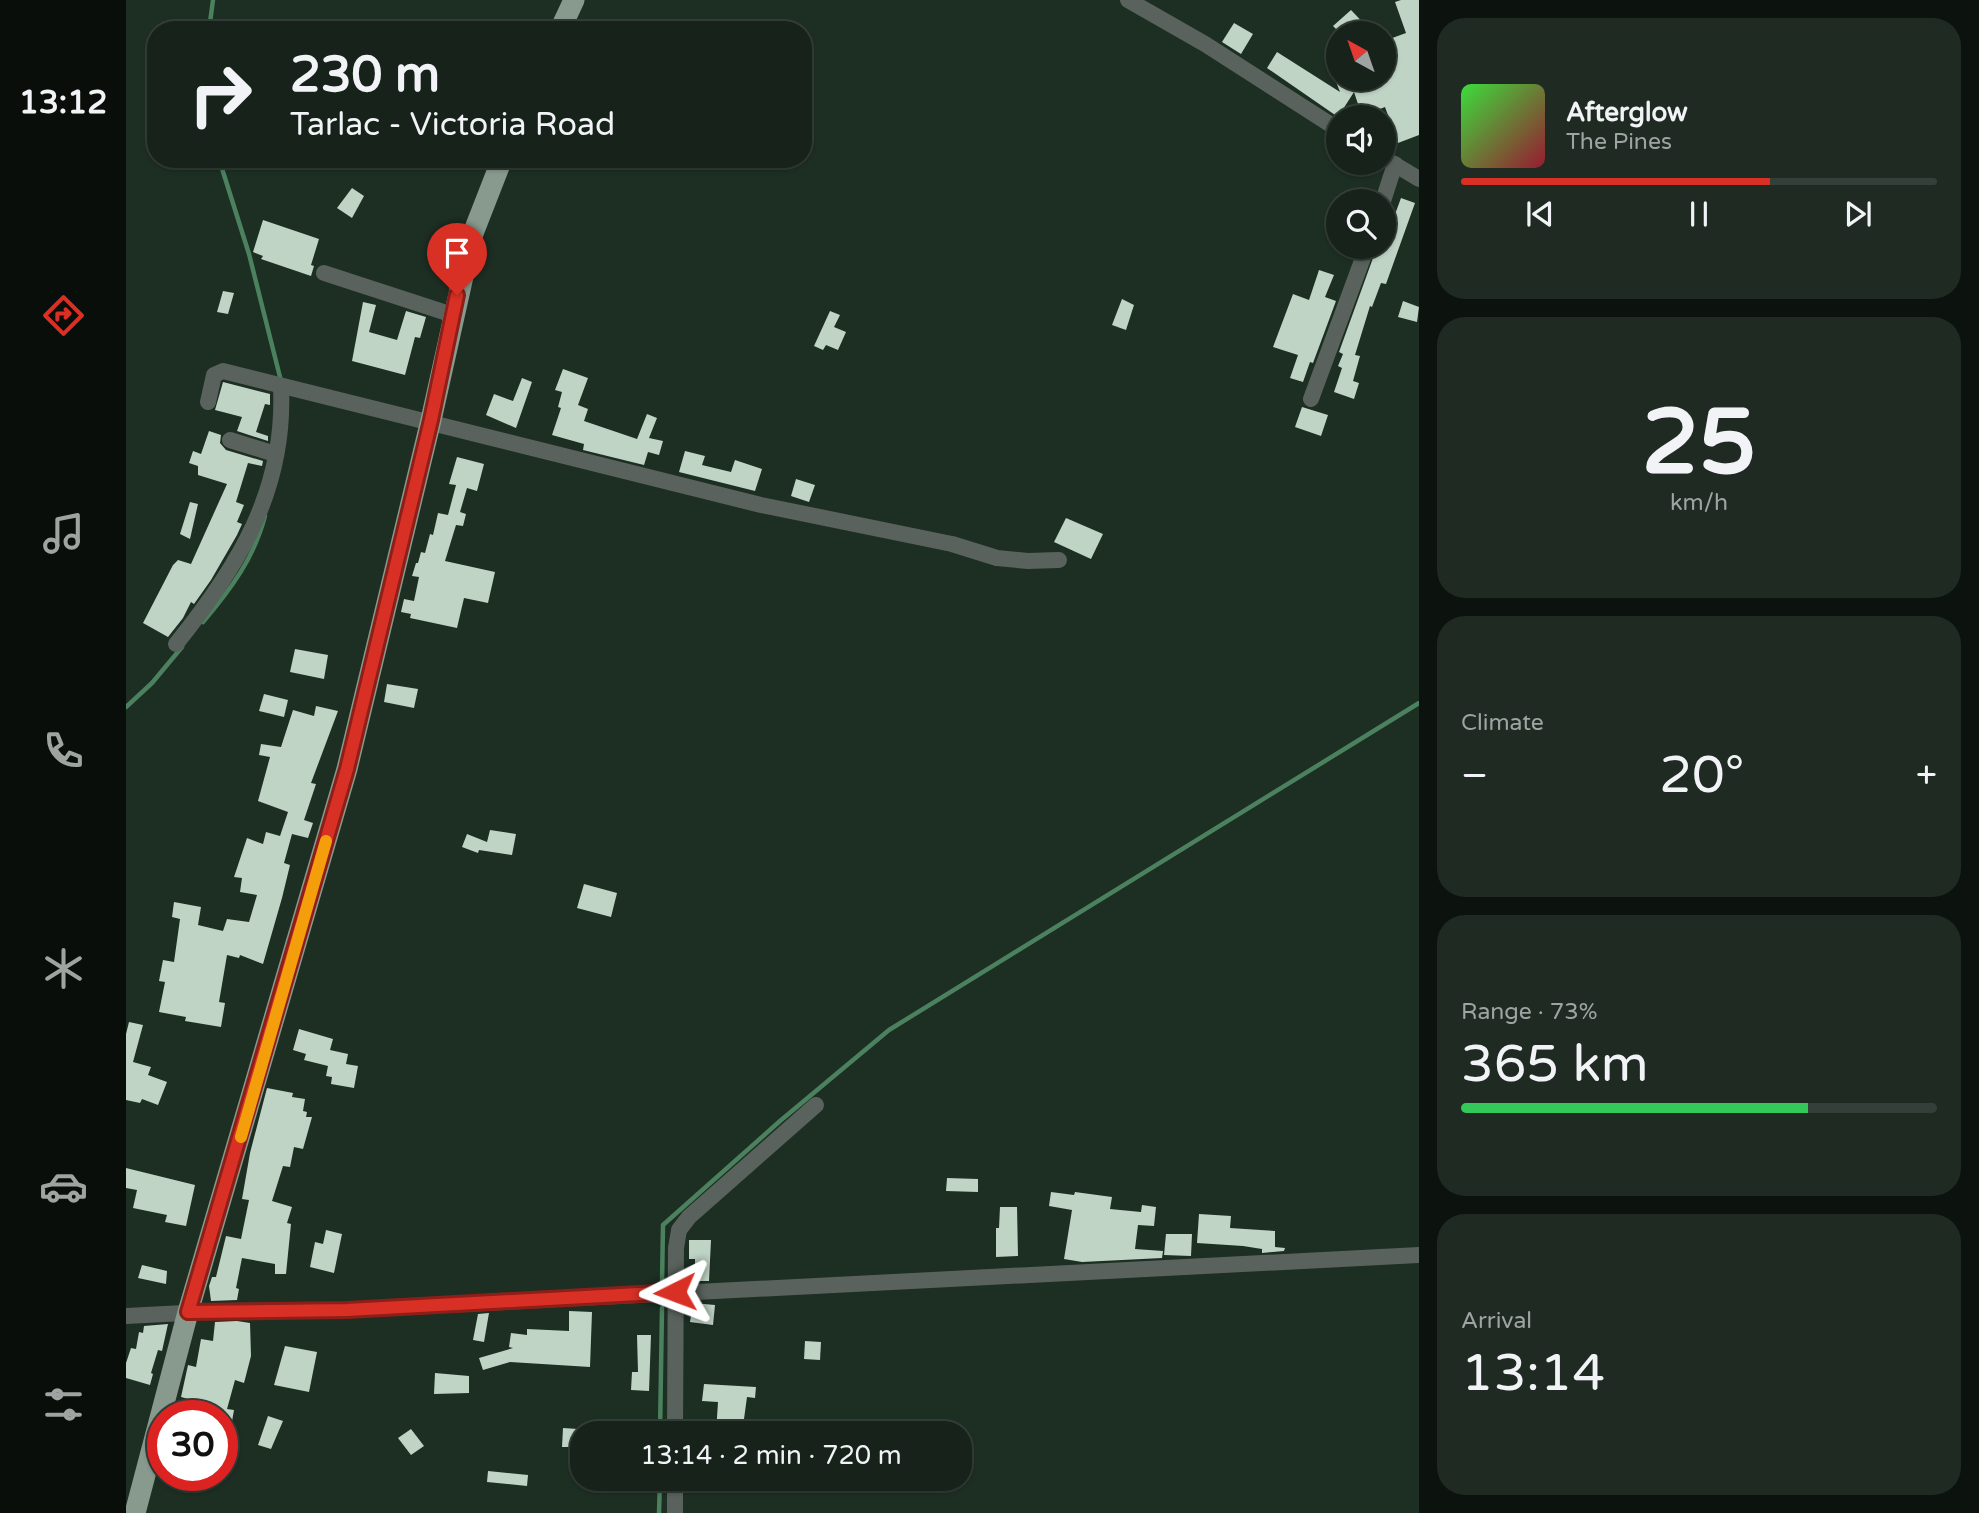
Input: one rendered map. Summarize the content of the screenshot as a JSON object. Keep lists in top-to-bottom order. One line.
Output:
{"north":"top left","page":{"tabs":"13:12","turn":["230 m","Tarlac - Victoria Road"],"song":["Afterglow","The Pines"],"tile":[["25","km/h"],"Climate",["Range · 73%","365 km"],["Arrival","13:14"]],"heat":["−","20°","+"],"limit":"30","trip":"13:14 · 2 min · 720 m"}}
